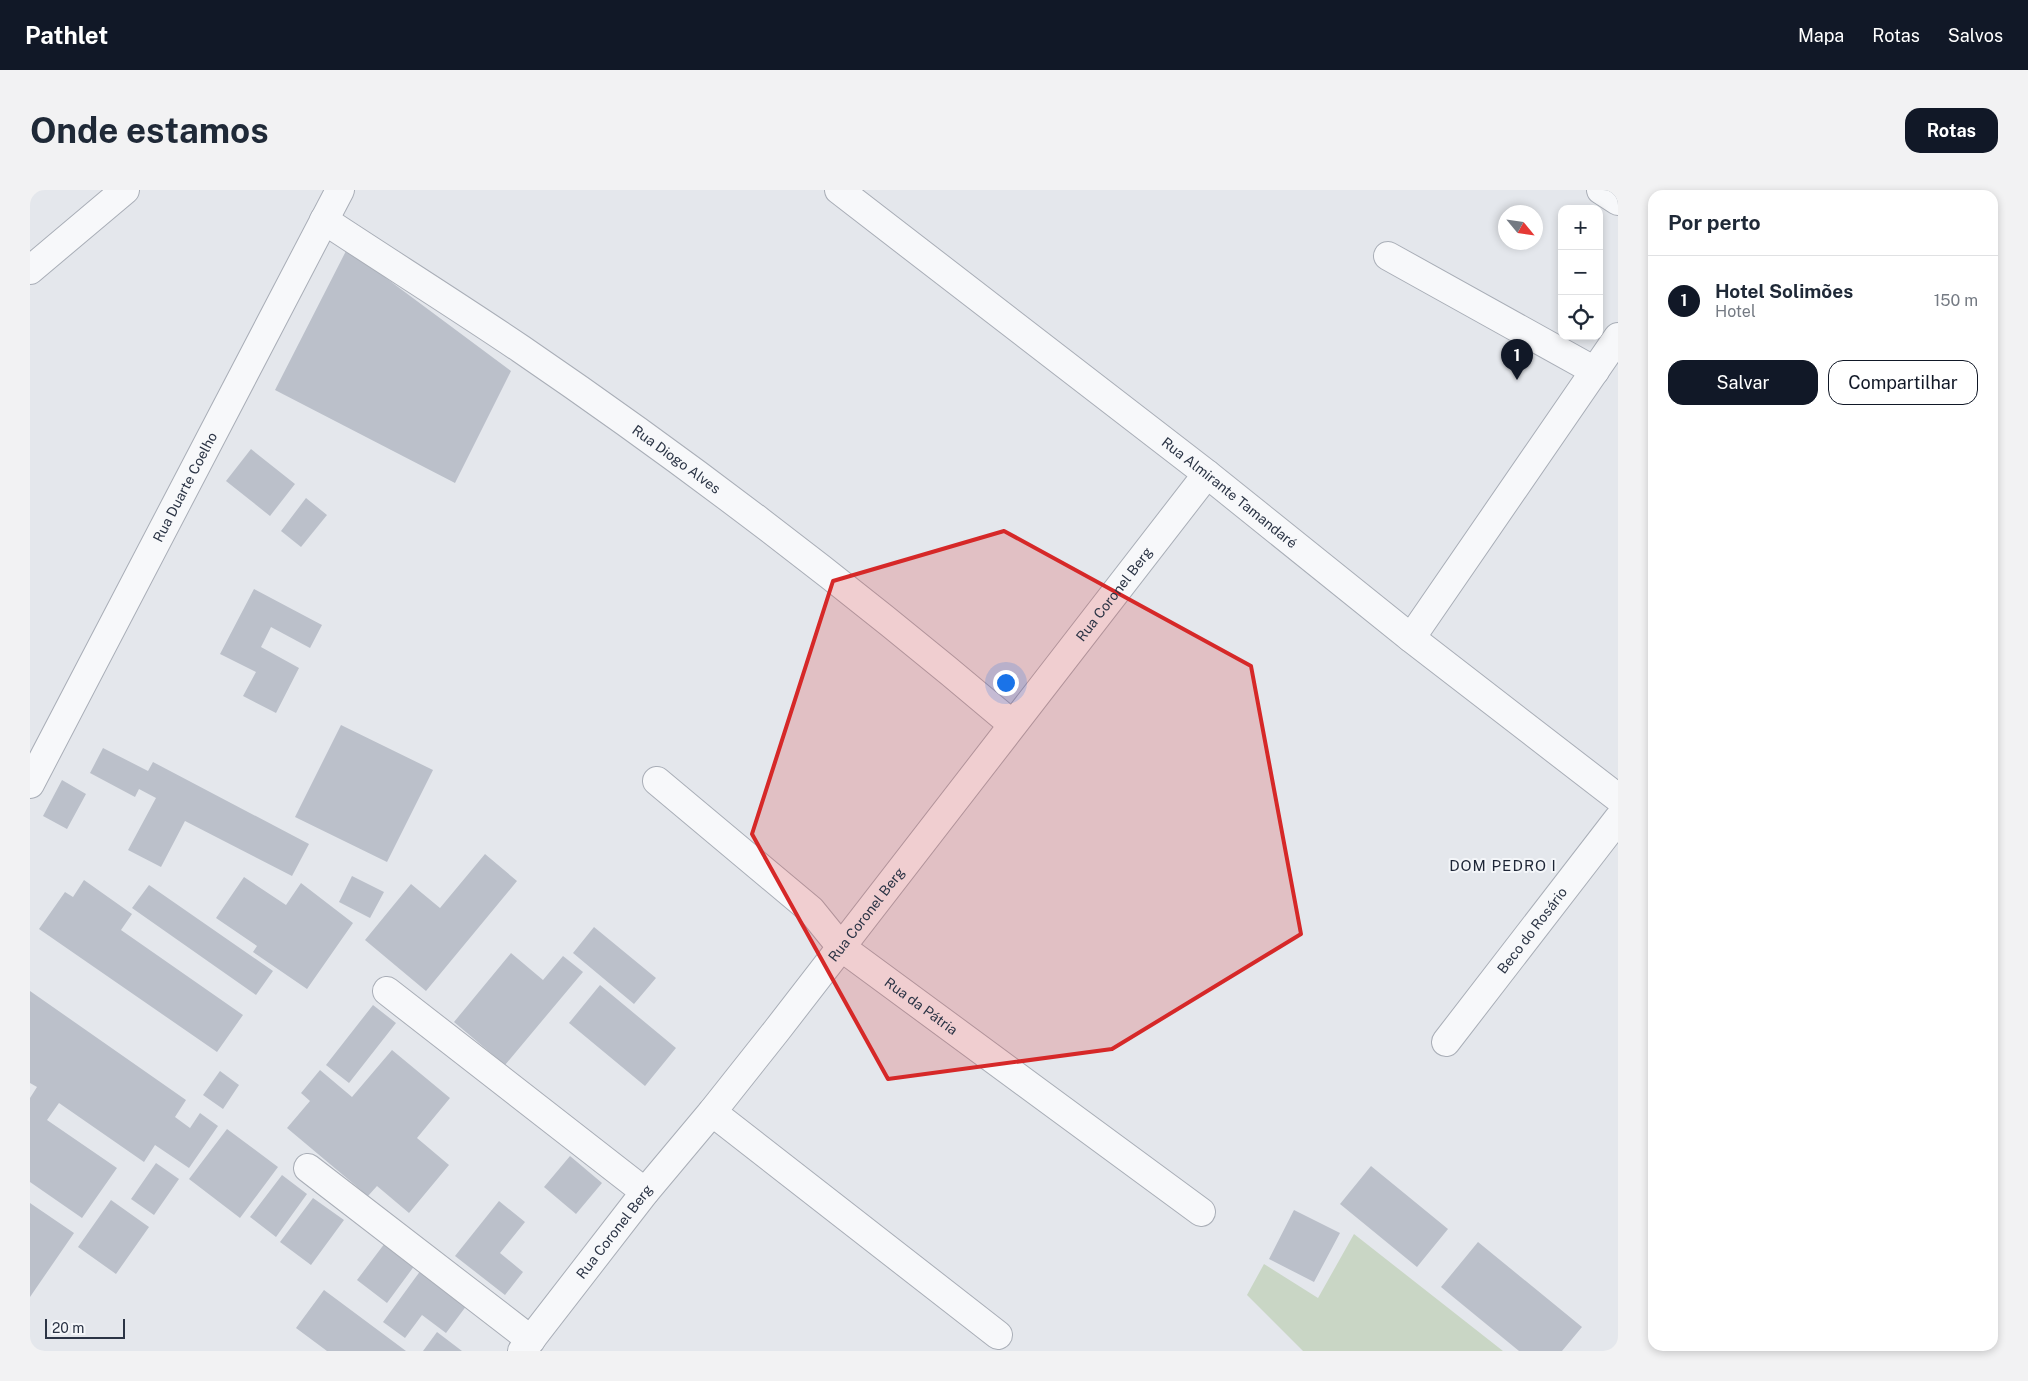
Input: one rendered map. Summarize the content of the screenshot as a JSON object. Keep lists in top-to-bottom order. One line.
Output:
{"streets":{"street":["Rua Diogo Alves","Rua Duarte Coelho","Rua Almirante Tamandaré","Rua Coronel Berg","Beco do Rosário","Rua da Pátria"]},"crossings":[["Rua Diogo Alves","Rua Duarte Coelho"],["Rua Diogo Alves","Rua Coronel Berg"],["Rua Almirante Tamandaré","Rua Coronel Berg"],["Rua Coronel Berg","Rua da Pátria"]],"districts":["DOM PEDRO I"],"scale_bar":"20 m","north":"bottom right","page":{"header":"Pathlet","nav":["Mapa","Rotas","Salvos"],"buttons":["Rotas",["Salvar","Compartilhar"]],"title":"Onde estamos","heading":"Por perto","map_buttons":["+","−"],"list":[{"mark":"1","name":"Hotel Solimões","note":"Hotel","value":"150 m"}],"pins":"1","scale":"20 m"}}
